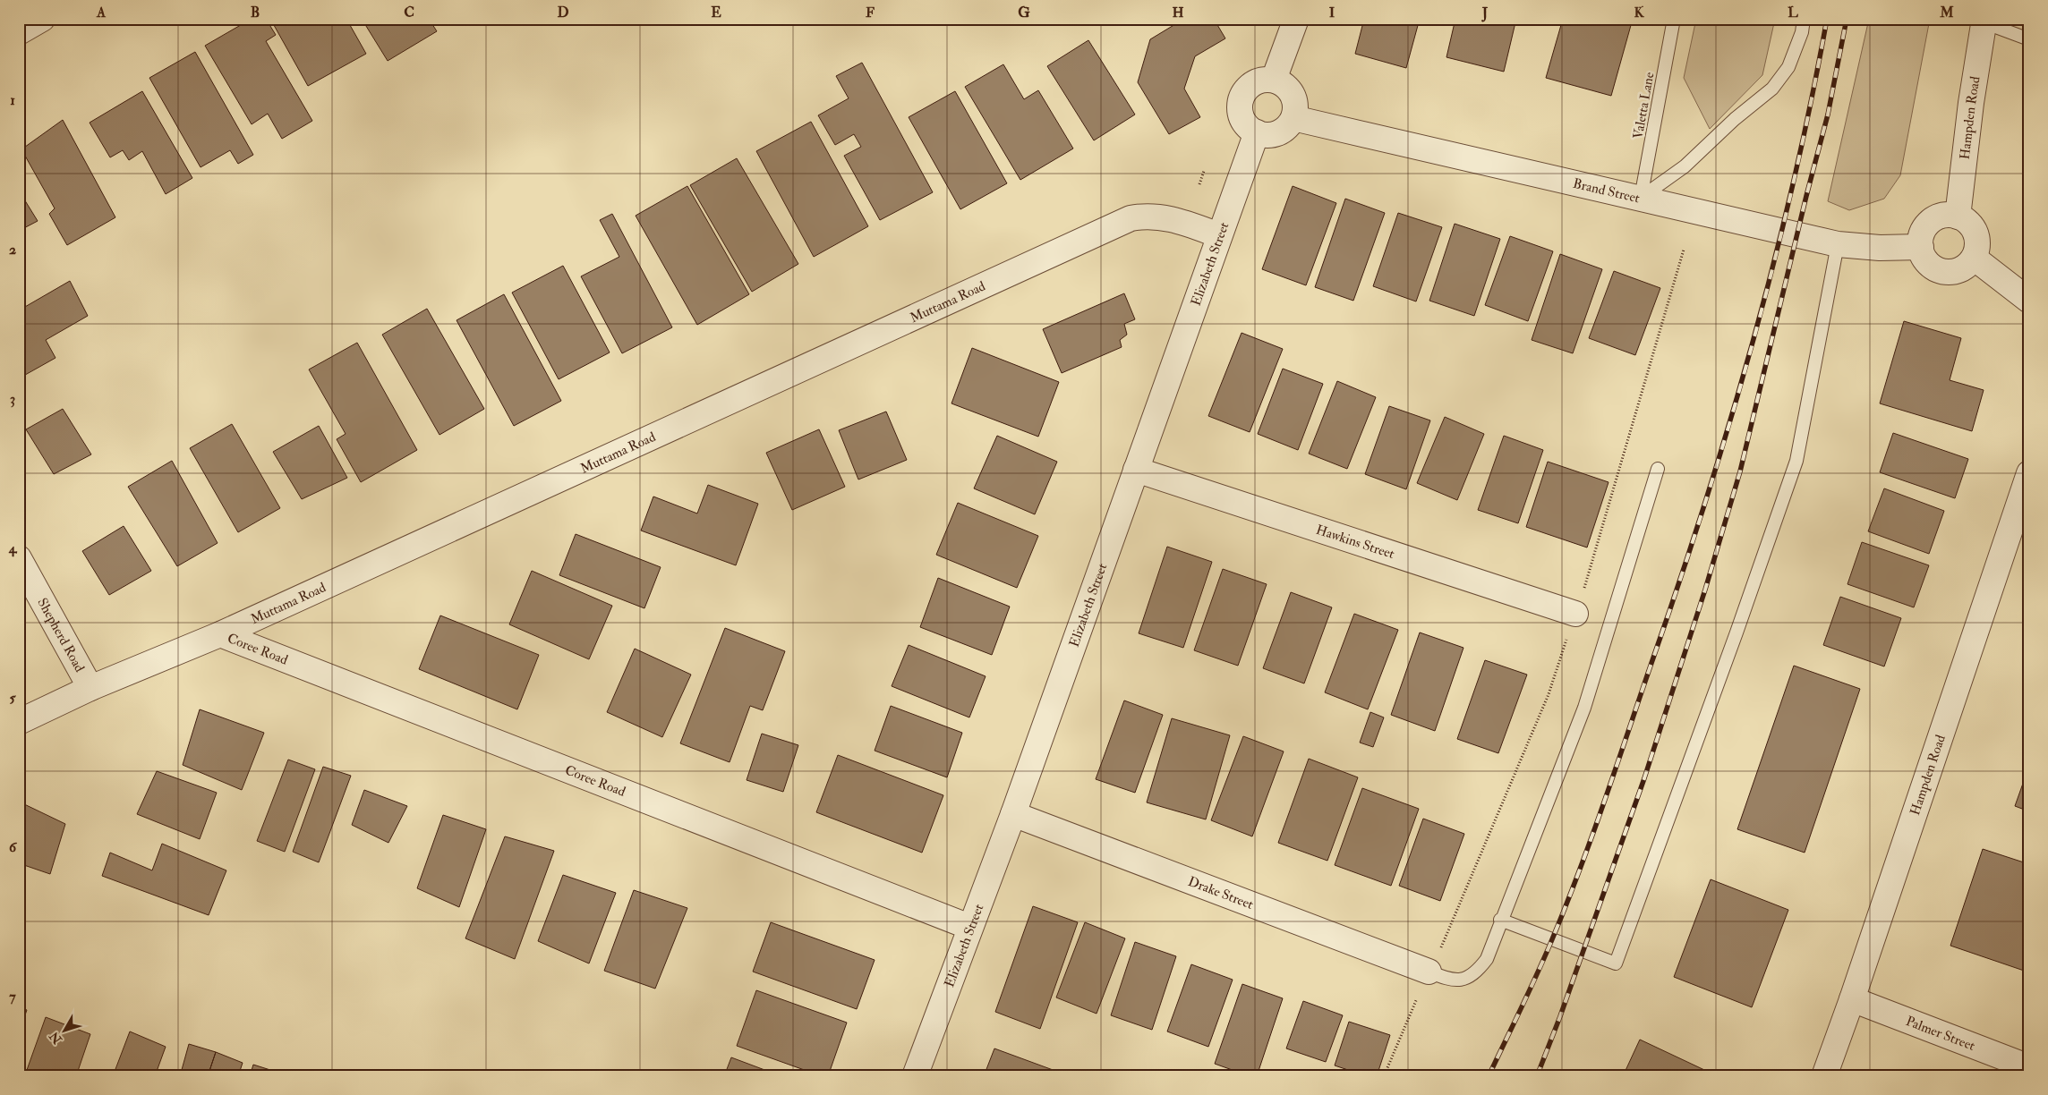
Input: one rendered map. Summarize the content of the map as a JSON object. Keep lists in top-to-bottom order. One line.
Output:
{"streets":{"street":["Hampden Road","Brand Street","Elizabeth Street","Muttama Road","Hawkins Street","Shepherd Road","Coree Road","Drake Street","Palmer Street"],"lane":["Valetta Lane"]},"crossings":[["Valetta Lane","Brand Street"],["Hampden Road","Brand Street"],["Hampden Road","Palmer Street"],["Brand Street","Elizabeth Street"],["Elizabeth Street","Muttama Road"],["Elizabeth Street","Hawkins Street"],["Elizabeth Street","Coree Road"],["Elizabeth Street","Drake Street"],["Muttama Road","Shepherd Road"],["Muttama Road","Coree Road"]],"north":"bottom left","grid":{"columns":["A","B","C","D","E","F","G","H","I","J","K","L","M"],"rows":["1","2","3","4","5","6","7"]}}
